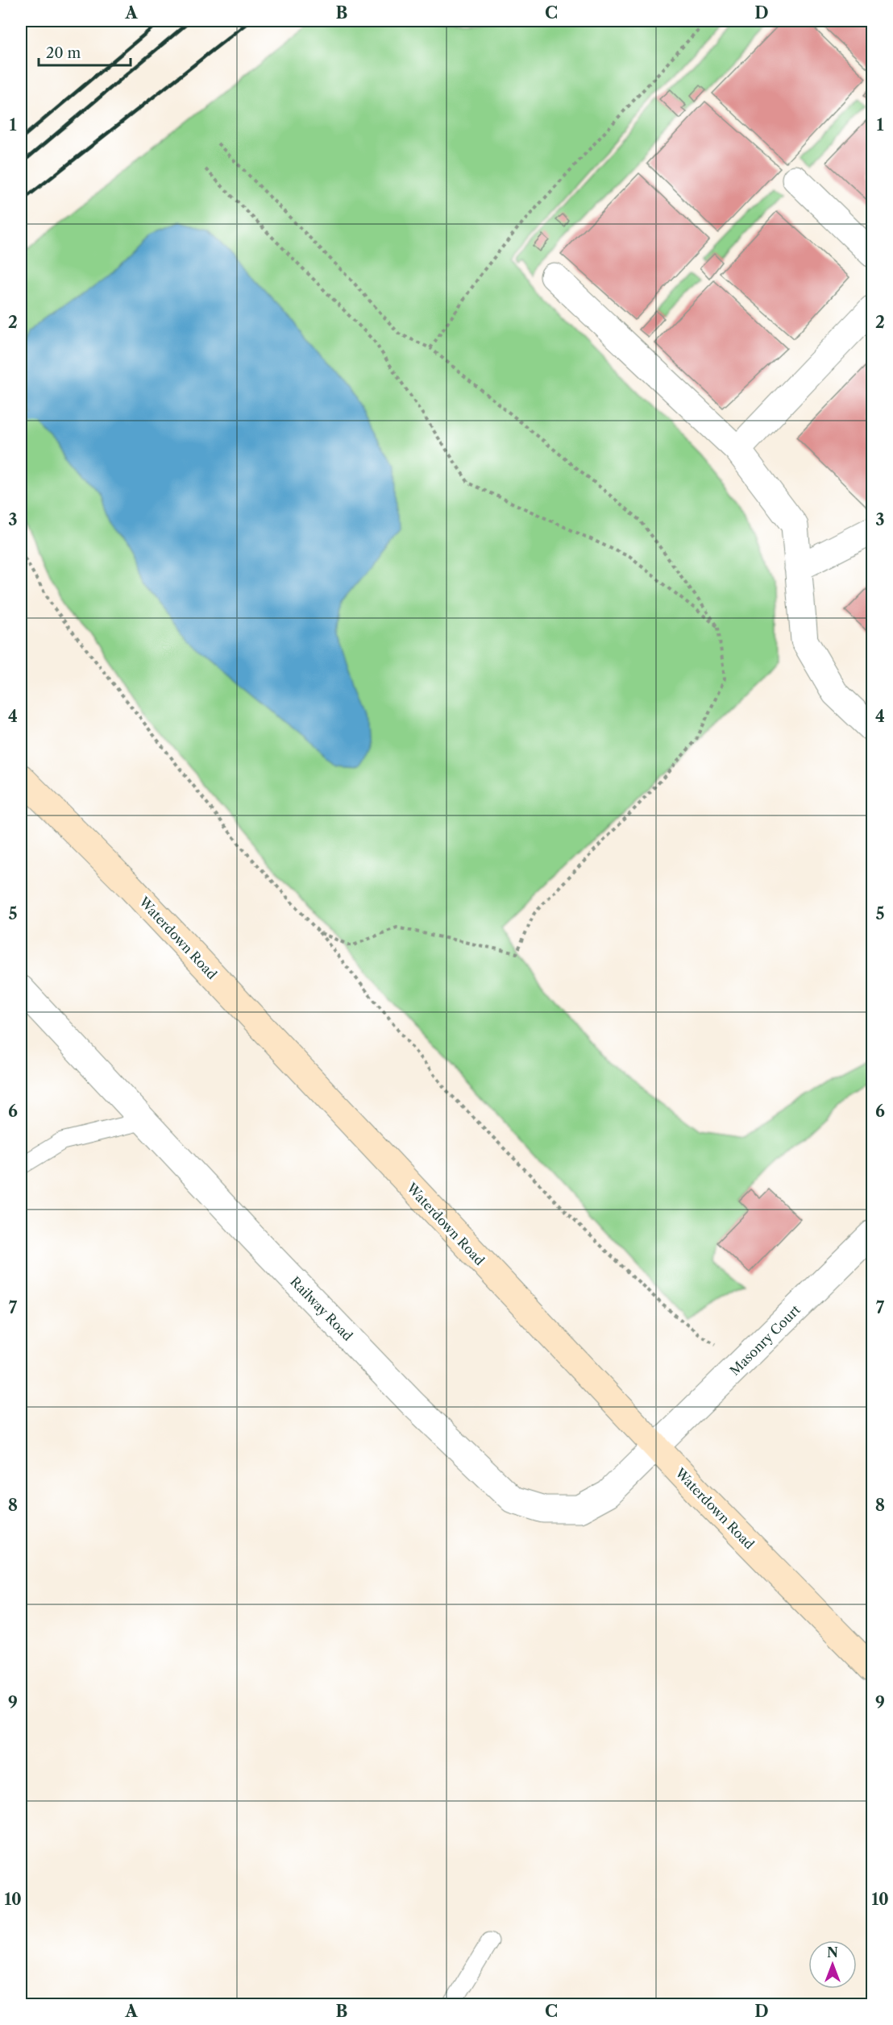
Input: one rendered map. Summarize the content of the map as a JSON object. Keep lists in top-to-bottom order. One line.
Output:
{"streets":{"main road":["Waterdown Road"],"street":["Railway Road","Masonry Court"]},"crossings":[["Waterdown Road","Railway Road"],["Waterdown Road","Masonry Court"],["Railway Road","Masonry Court"]],"scale_bar":"20 m","north":"top","grid":{"columns":["A","B","C","D"],"rows":["1","2","3","4","5","6","7","8","9","10"]}}
